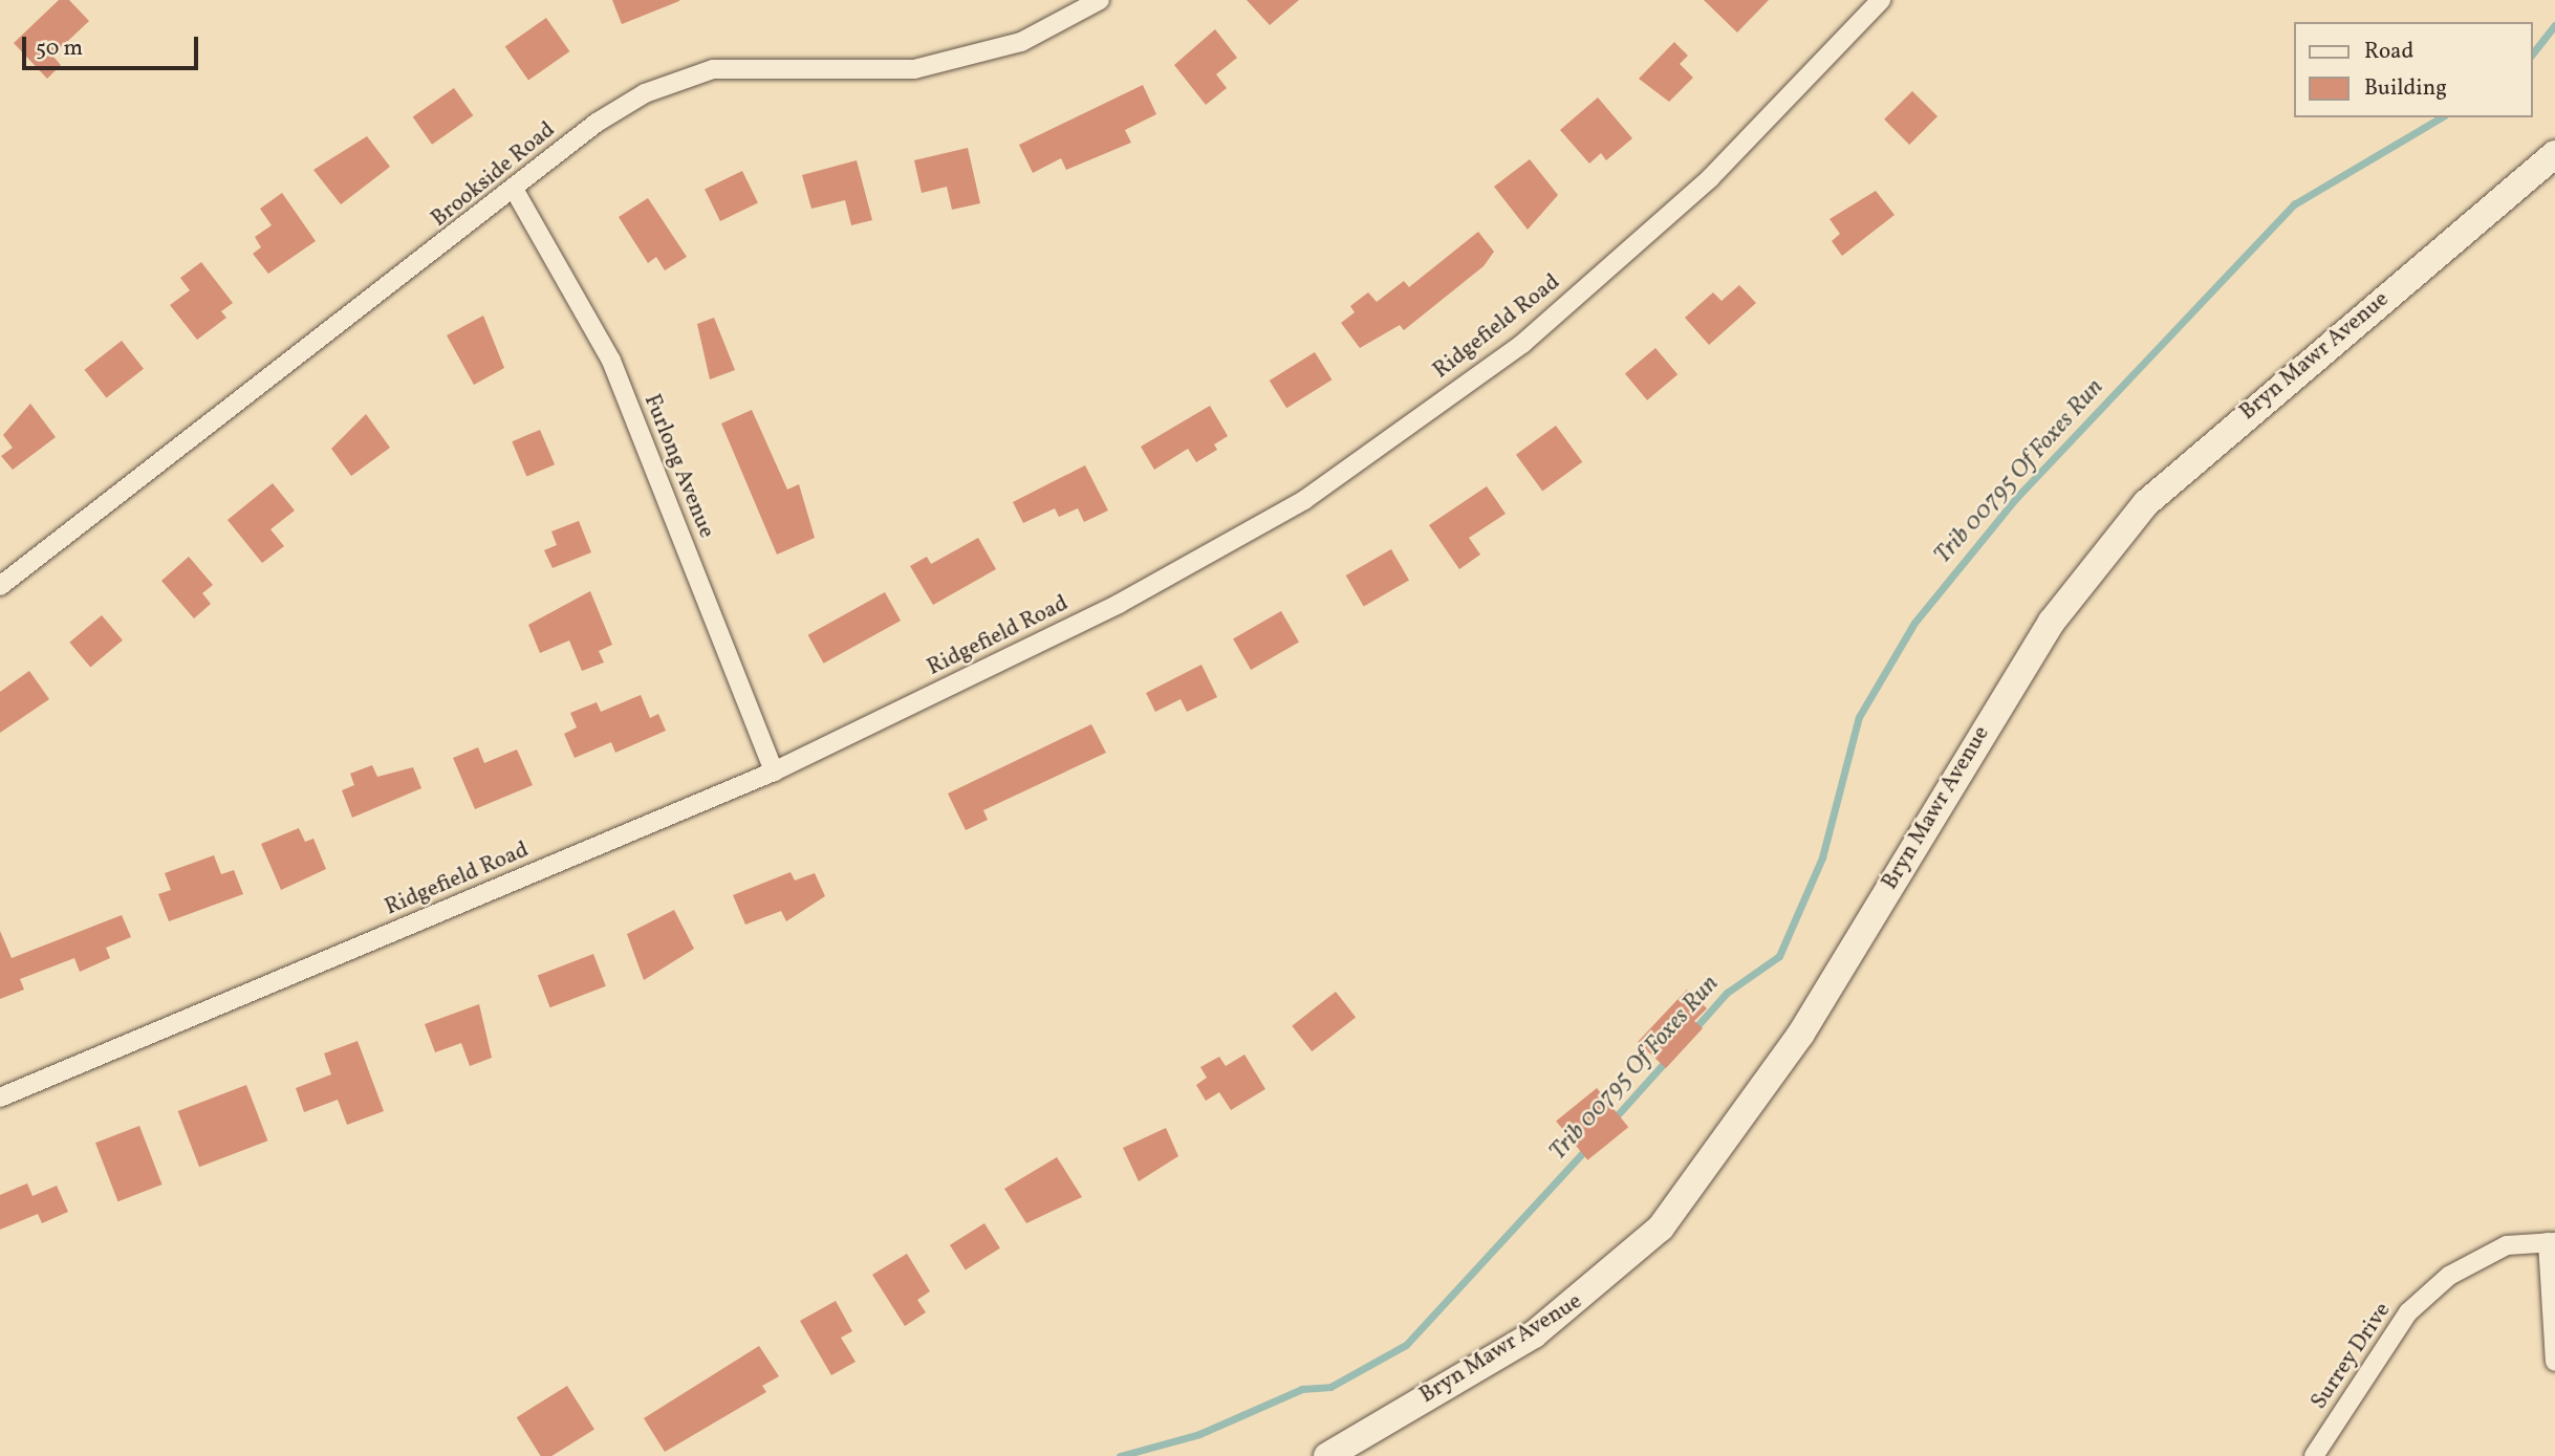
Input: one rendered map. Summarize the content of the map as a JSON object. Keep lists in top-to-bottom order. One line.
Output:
{"streets":{"main road":["Bryn Mawr Avenue"],"street":["Brookside Road","Ridgefield Road","Furlong Avenue","Surrey Drive"]},"crossings":[["Brookside Road","Furlong Avenue"],["Ridgefield Road","Furlong Avenue"]],"water":["Trib 00795 Of Foxes Run"],"legend":["Road","Building"],"scale_bar":"50 m"}
